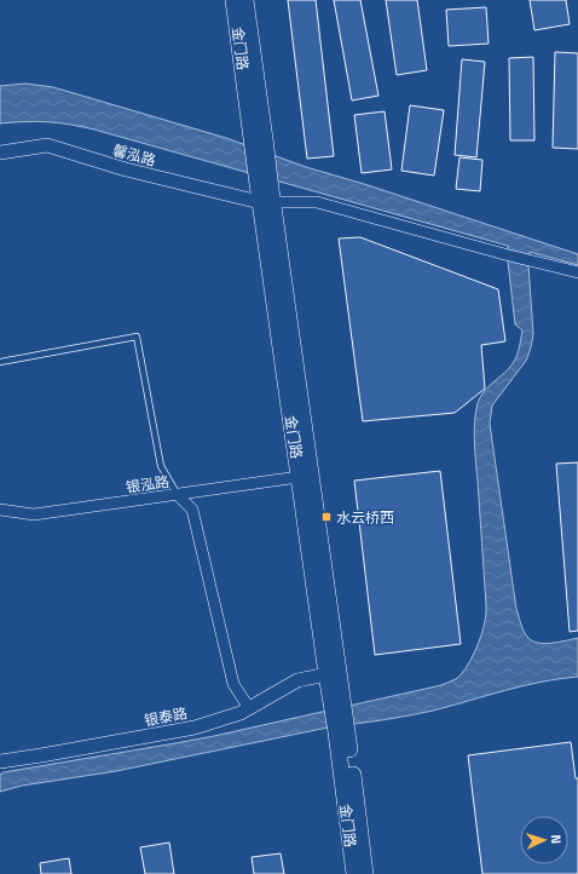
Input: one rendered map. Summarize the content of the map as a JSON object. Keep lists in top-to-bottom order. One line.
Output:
{"streets":{"main road":["金门路"],"street":["馨泓路","银泓路","银泰路"]},"crossings":[["金门路","馨泓路"],["金门路","银泓路"],["金门路","银泰路"]],"places":{"transit":["水云桥西"]},"north":"right"}
